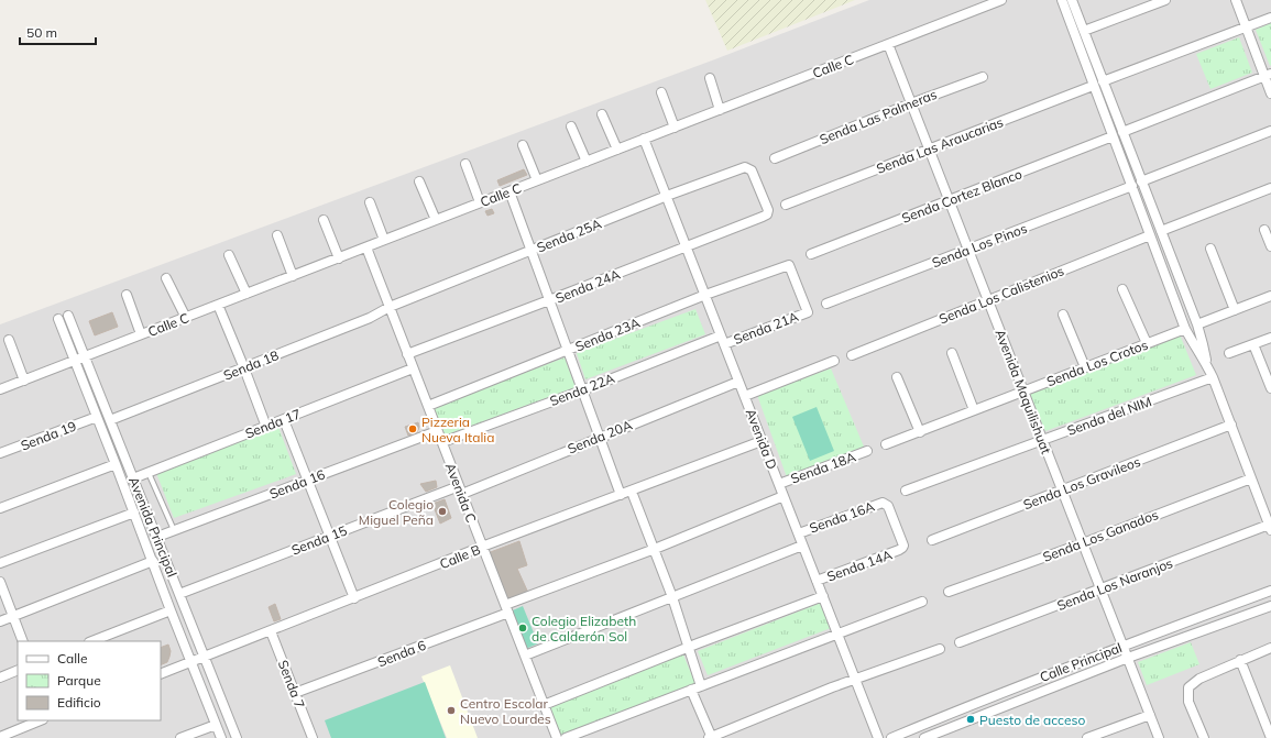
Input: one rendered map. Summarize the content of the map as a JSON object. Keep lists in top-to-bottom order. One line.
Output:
{"streets":{"street":["Calle C","Senda Las Palmeras","Senda Las Araucarias","Senda Cortez Blanco","Senda 25A","Senda Los Pinos","Senda 24A","Senda Los Calistenios","Senda 21A","Senda 23A","Senda Los Crotos","Senda 18","Senda 22A","Avenida Maquilishuat","Senda del NIM","Senda 17","Senda 19","Senda 20A","Avenida D","Senda 18A","Senda Los Gravileos","Senda 16","Avenida C","Senda 16A","Avenida Principal","Senda Los Ganados","Senda 15","Calle B","Senda 14A","Senda Los Naranjos","Senda 6","Calle Principal","Senda 7"]},"crossings":[["Calle C","Avenida Maquilishuat"],["Calle C","Avenida D"],["Calle C","Avenida C"],["Calle C","Avenida Principal"],["Senda Las Palmeras","Avenida Maquilishuat"],["Senda Las Araucarias","Avenida Maquilishuat"],["Senda Cortez Blanco","Avenida Maquilishuat"],["Senda 25A","Senda 24A"],["Senda 25A","Senda 18"],["Senda 25A","Avenida D"],["Senda 25A","Avenida C"],["Senda Los Pinos","Avenida Maquilishuat"],["Senda 24A","Avenida D"],["Senda 24A","Avenida C"],["Senda Los Calistenios","Avenida Maquilishuat"],["Senda 21A","Senda 23A"],["Senda 21A","Senda 22A"],["Senda 21A","Avenida D"],["Senda 23A","Avenida D"],["Senda 23A","Avenida C"],["Senda Los Crotos","Avenida Maquilishuat"],["Senda 18","Avenida C"],["Senda 18","Avenida Principal"],["Senda 22A","Avenida D"],["Senda 22A","Avenida C"],["Avenida Maquilishuat","Senda del NIM"],["Avenida Maquilishuat","Senda Los Gravileos"],["Avenida Maquilishuat","Senda Los Ganados"],["Avenida Maquilishuat","Senda Los Naranjos"],["Avenida Maquilishuat","Calle Principal"],["Senda 17","Avenida C"],["Senda 17","Avenida Principal"],["Senda 19","Avenida Principal"],["Senda 20A","Avenida D"],["Senda 20A","Avenida C"],["Senda 20A","Senda 15"],["Avenida D","Senda 18A"],["Avenida D","Senda 16A"],["Avenida D","Calle B"],["Avenida D","Senda 14A"],["Avenida D","Senda 6"],["Senda 16","Avenida C"],["Senda 16","Avenida Principal"],["Avenida C","Senda 15"],["Avenida C","Calle B"],["Avenida C","Senda 6"],["Senda 16A","Senda 14A"],["Avenida Principal","Senda 15"],["Avenida Principal","Calle B"],["Calle B","Senda 7"],["Senda 6","Senda 7"]],"places":["Pizzeria Nueva Italia","Colegio Miguel Peña","Colegio Elizabeth de Calderón Sol","Centro Escolar Nuevo Lourdes","Puesto de acceso"],"legend":["Calle","Parque","Edificio"],"scale_bar":"50 m"}
